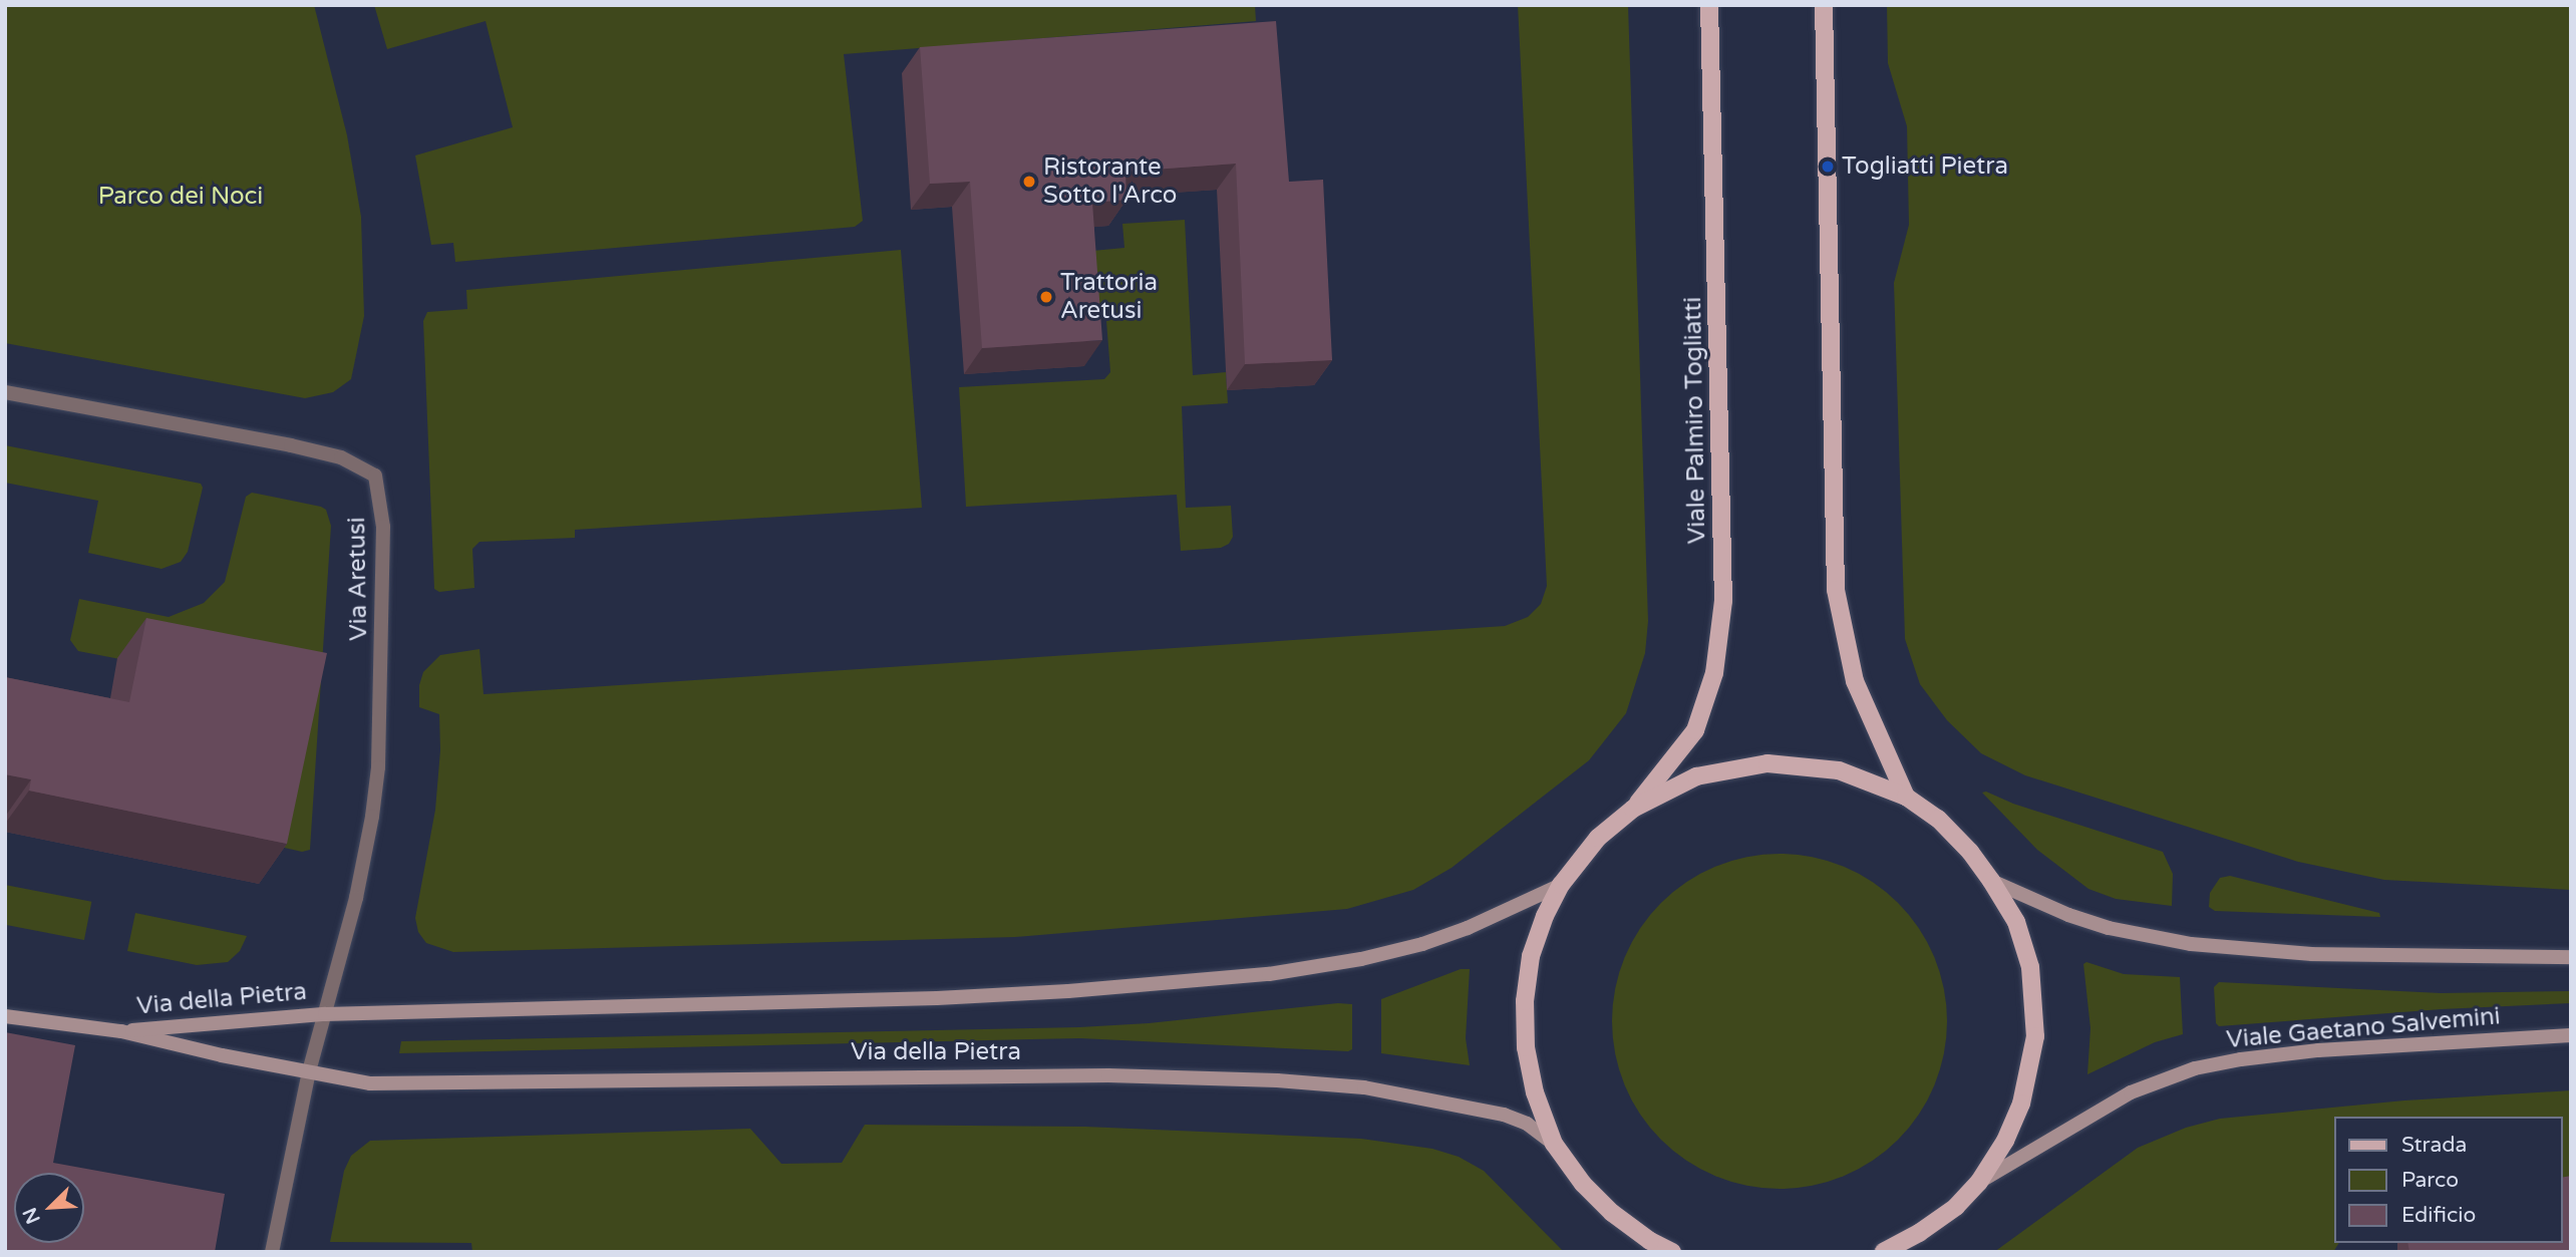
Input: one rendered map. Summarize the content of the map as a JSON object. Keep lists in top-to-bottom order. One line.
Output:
{"streets":{"main road":["Viale Palmiro Togliatti","Via della Pietra","Viale Gaetano Salvemini"],"street":["Via Aretusi"]},"crossings":[["Via Aretusi","Via della Pietra"]],"parks":["Parco dei Noci"],"places":["Togliatti Pietra","Ristorante Sotto l'Arco","Trattoria Aretusi"],"legend":["Strada","Parco","Edificio"],"north":"bottom left"}
